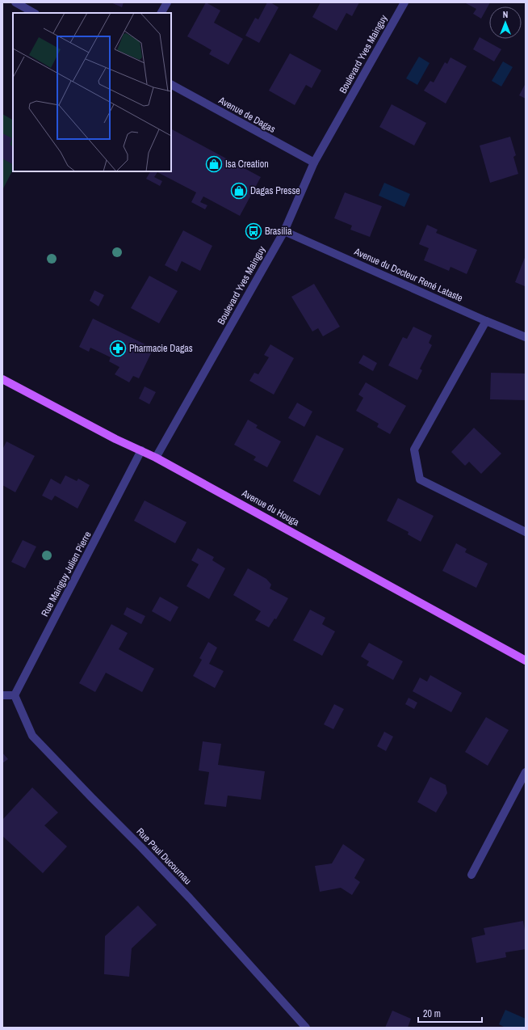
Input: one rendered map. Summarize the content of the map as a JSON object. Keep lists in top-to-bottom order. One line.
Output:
{"streets":{"main road":["Avenue du Houga"],"street":["Boulevard Yves Mainguy","Avenue de Dagas","Avenue du Docteur René Lataste","Rue Mainguy Julien Pierre","Rue Paul Ducournau"]},"crossings":[["Boulevard Yves Mainguy","Avenue de Dagas"],["Boulevard Yves Mainguy","Avenue du Docteur René Lataste"],["Boulevard Yves Mainguy","Avenue du Houga"],["Avenue du Houga","Rue Mainguy Julien Pierre"],["Rue Mainguy Julien Pierre","Rue Paul Ducournau"]],"places":{"shop":["Isa Creation","Dagas Presse"],"bus stop":["Brasilia"],"pharmacy":["Pharmacie Dagas"]},"scale_bar":"20 m","north":"top"}
